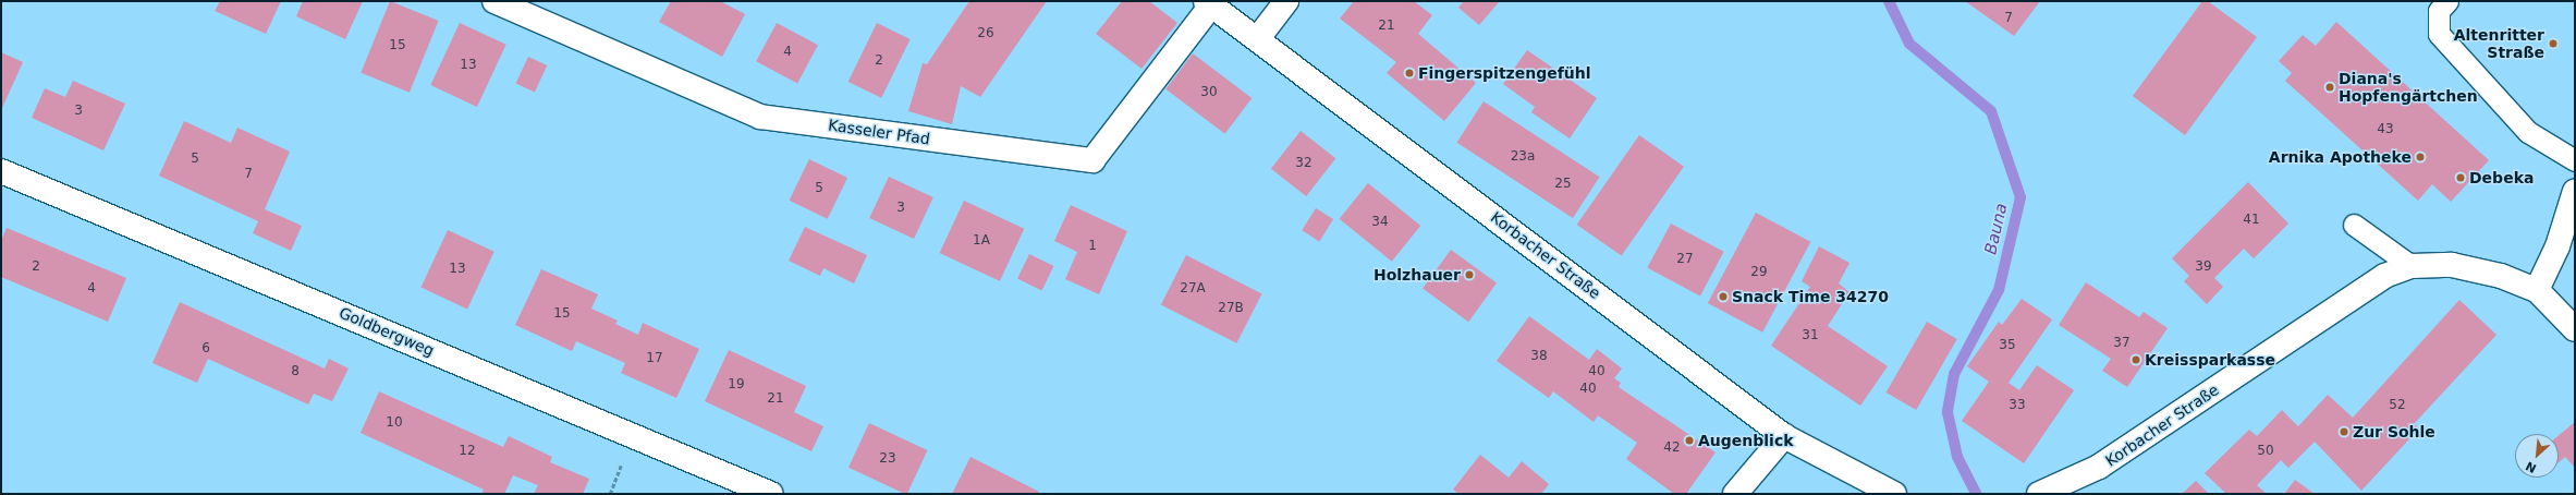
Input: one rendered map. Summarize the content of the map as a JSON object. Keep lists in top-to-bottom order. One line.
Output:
{"streets":{"street":["Kasseler Pfad","Korbacher Straße","Goldbergweg"]},"crossings":[["Kasseler Pfad","Korbacher Straße"]],"water":["Bauna"],"places":["Altenritter Straße","Fingerspitzengefühl","Diana's Hopfengärtchen","Arnika Apotheke","Debeka","Holzhauer","Snack Time 34270","Kreissparkasse","Zur Sohle","Augenblick"],"house_numbers":["7","21","26","15","4","2","13","30","3","43","23a","5","32","7","25","5","3","41","34","1A","1","27","2","39","13","29","4","27A","27B","15","31","37","35","6","38","17","8","40","19","40","21","33","52","10","42","12","50","23"],"north":"bottom left"}
